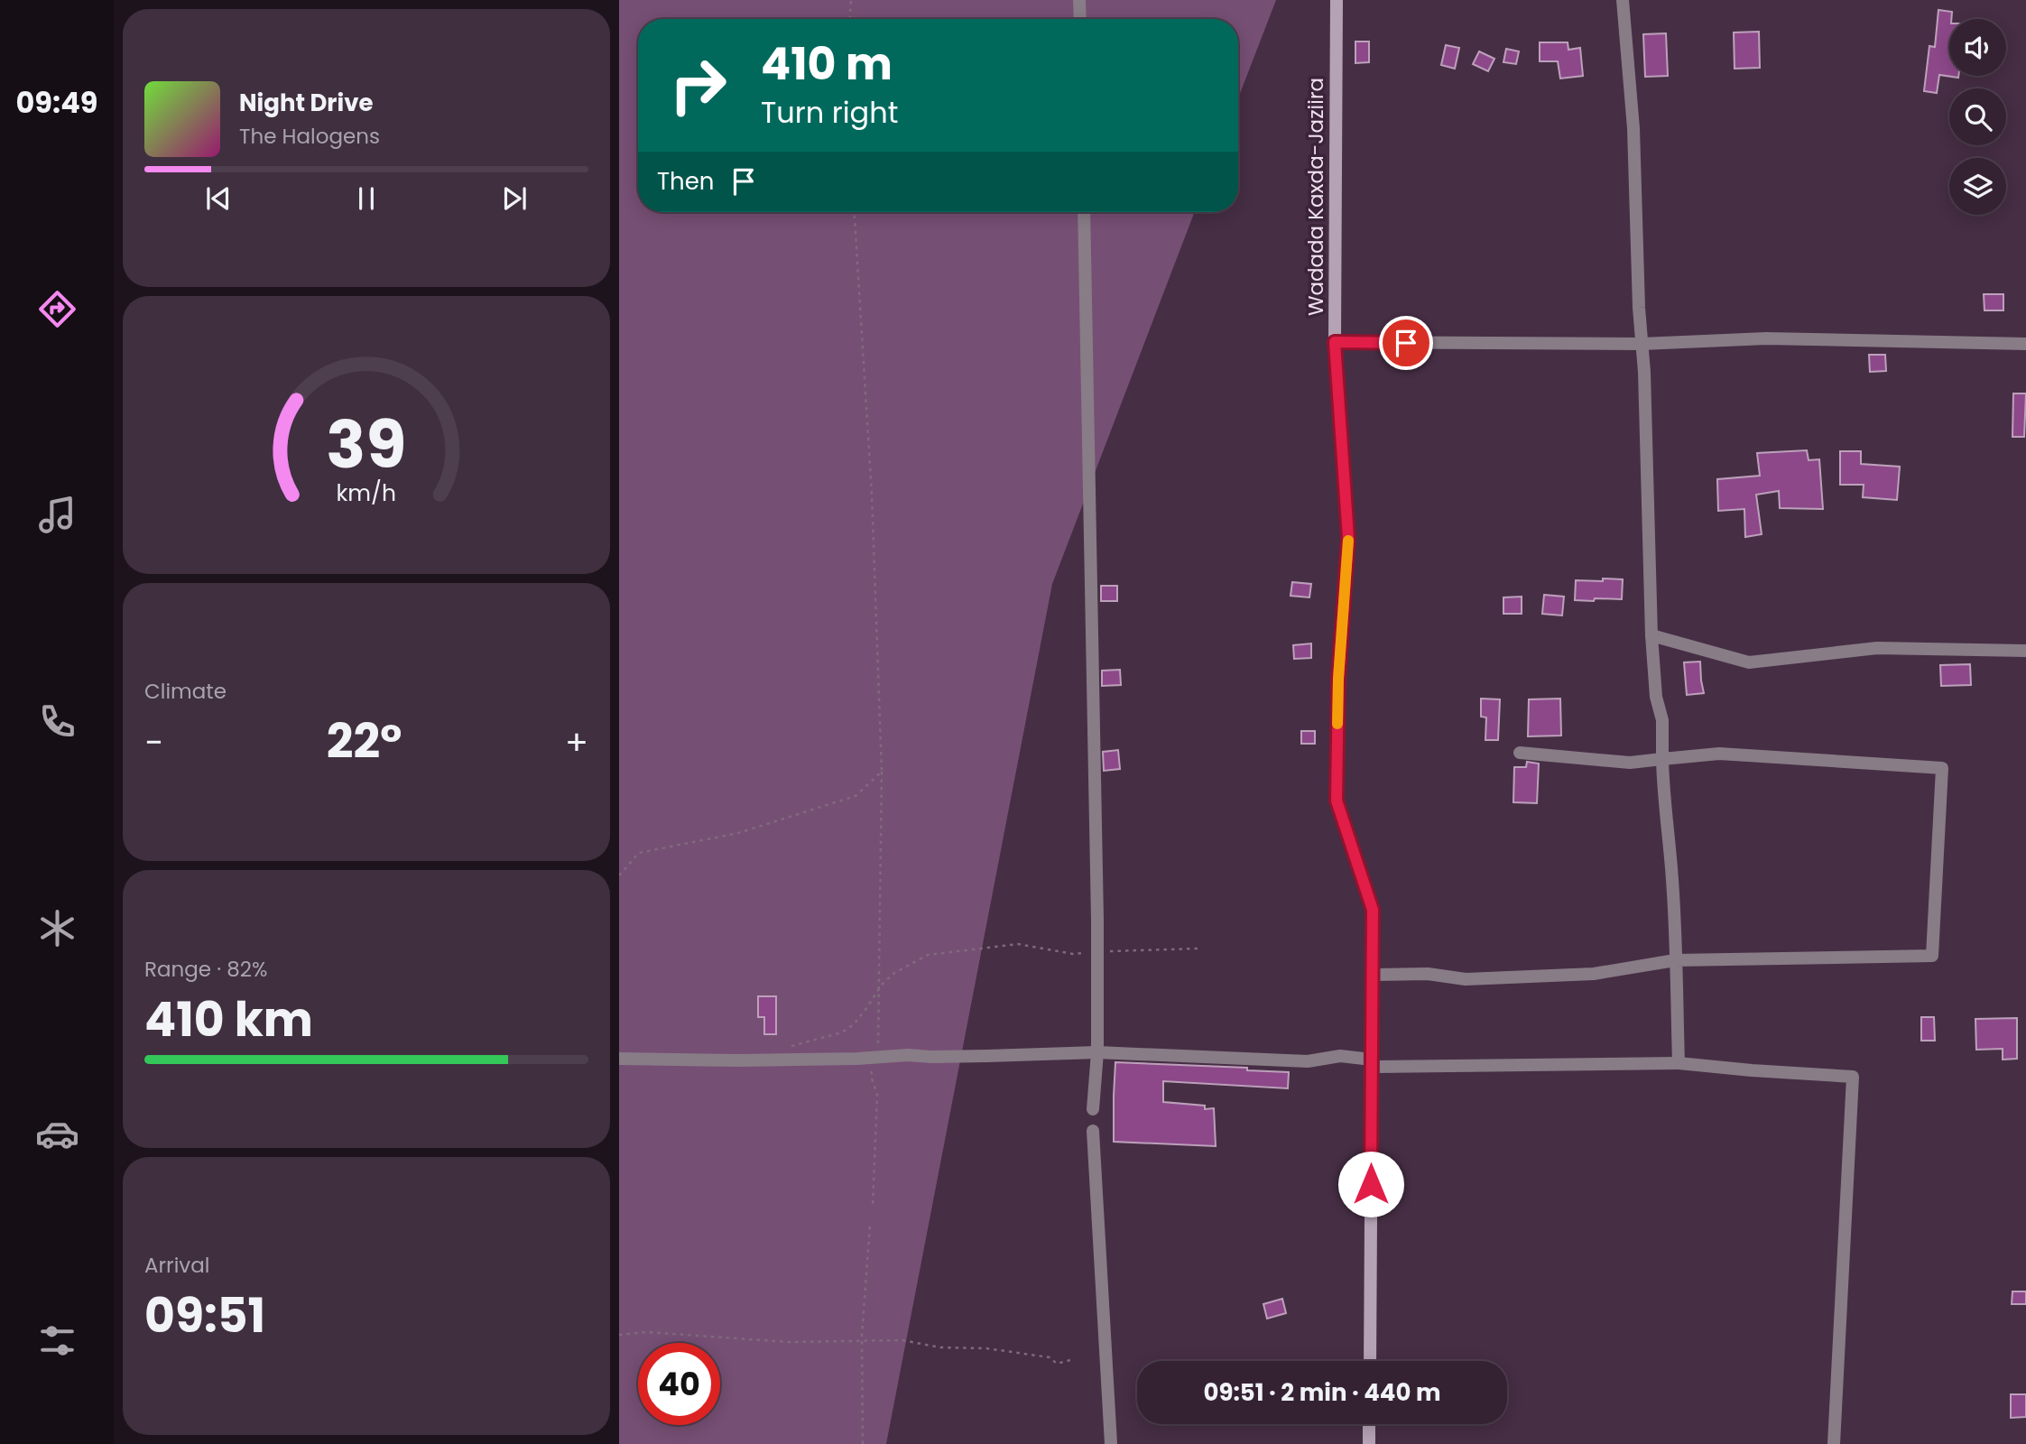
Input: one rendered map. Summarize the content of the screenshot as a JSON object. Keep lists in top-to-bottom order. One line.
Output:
{"streets":{"street":["Wadada Kaxda-Jaziira"]},"page":{"tabs":"09:49","turn":["410 m","Turn right"],"song":["Night Drive","The Halogens"],"then":"Then","tile":["Climate",["Range · 82%","410 km"],["Arrival","09:51"]],"heat":["−","22°","+"],"limit":"40","trip":"09:51 · 2 min · 440 m","gauge":["39","km/h"]}}
